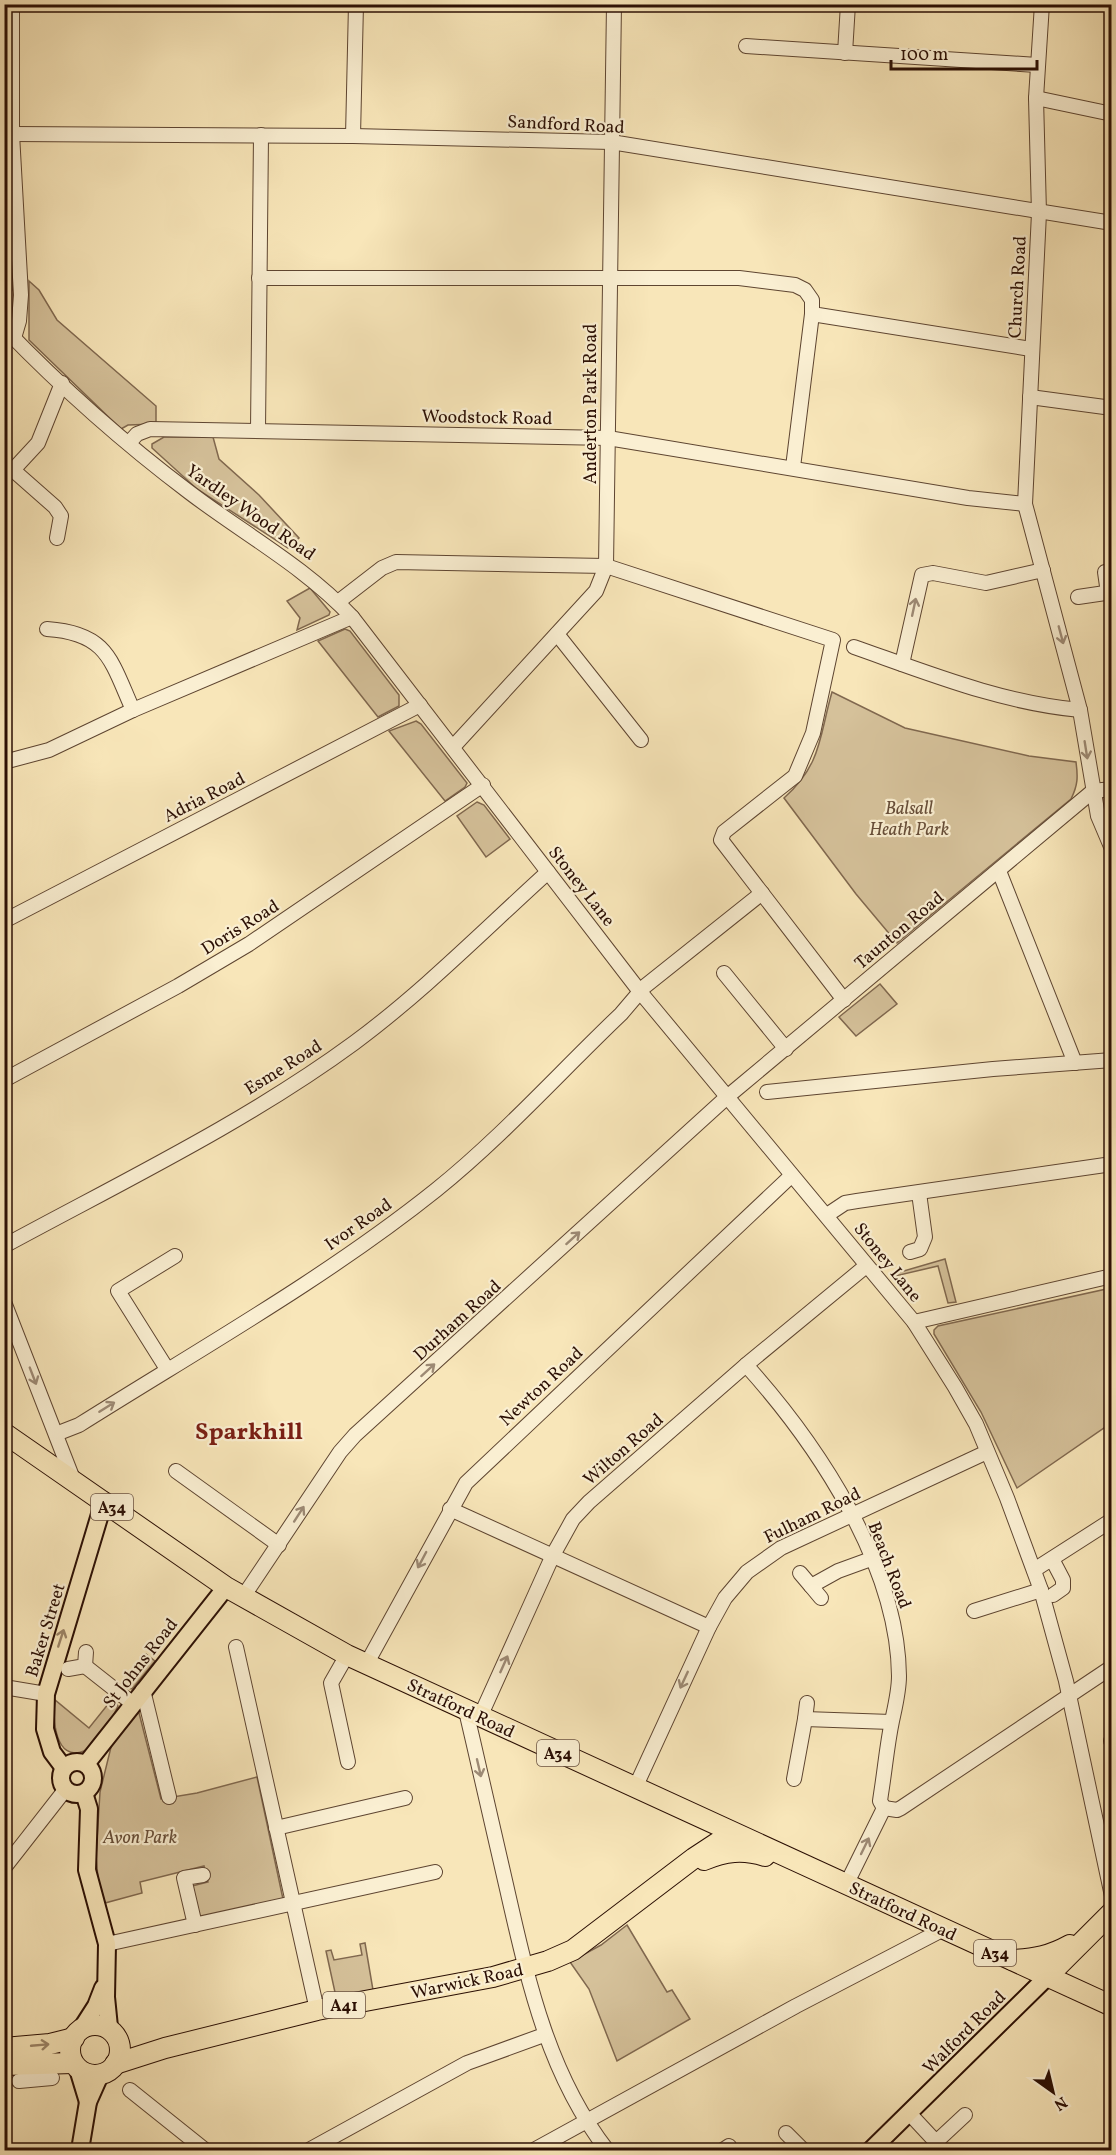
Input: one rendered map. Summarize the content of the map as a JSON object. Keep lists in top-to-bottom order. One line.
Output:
{"streets":{"highway":["A34","Stratford Road","Warwick Road","A41"],"main road":["Baker Street","St Johns Road","Walford Road"],"street":["Sandford Road","Church Road","Anderton Park Road","Woodstock Road","Yardley Wood Road","Adria Road","Stoney Lane","Doris Road","Taunton Road","Esme Road","Ivor Road","Durham Road","Newton Road","Wilton Road","Fulham Road","Beach Road"]},"crossings":[["Sandford Road","Church Road"],["Sandford Road","Anderton Park Road"],["Church Road","Woodstock Road"],["Church Road","Taunton Road"],["Anderton Park Road","Woodstock Road"],["Anderton Park Road","Yardley Wood Road"],["Anderton Park Road","Stoney Lane"],["Woodstock Road","Yardley Wood Road"],["Yardley Wood Road","Adria Road"],["Yardley Wood Road","Stoney Lane"],["Stoney Lane","Doris Road"],["Stoney Lane","Taunton Road"],["Stoney Lane","Esme Road"],["Stoney Lane","Ivor Road"],["Stoney Lane","Durham Road"],["Stoney Lane","Newton Road"],["Stoney Lane","Wilton Road"],["Stoney Lane","Fulham Road"],["Taunton Road","Durham Road"],["Durham Road","Stratford Road"],["Newton Road","Stratford Road"],["Wilton Road","Beach Road"],["Wilton Road","Stratford Road"],["Fulham Road","Beach Road"],["Fulham Road","Stratford Road"],["Baker Street","St Johns Road"],["Baker Street","Stratford Road"],["St Johns Road","Stratford Road"],["Stratford Road","Warwick Road"],["Stratford Road","Walford Road"]],"one_way":["Durham Road","Baker Street"],"districts":["Sparkhill"],"parks":["Balsall Heath Park","Avon Park"],"scale_bar":"100 m","north":"bottom right"}
